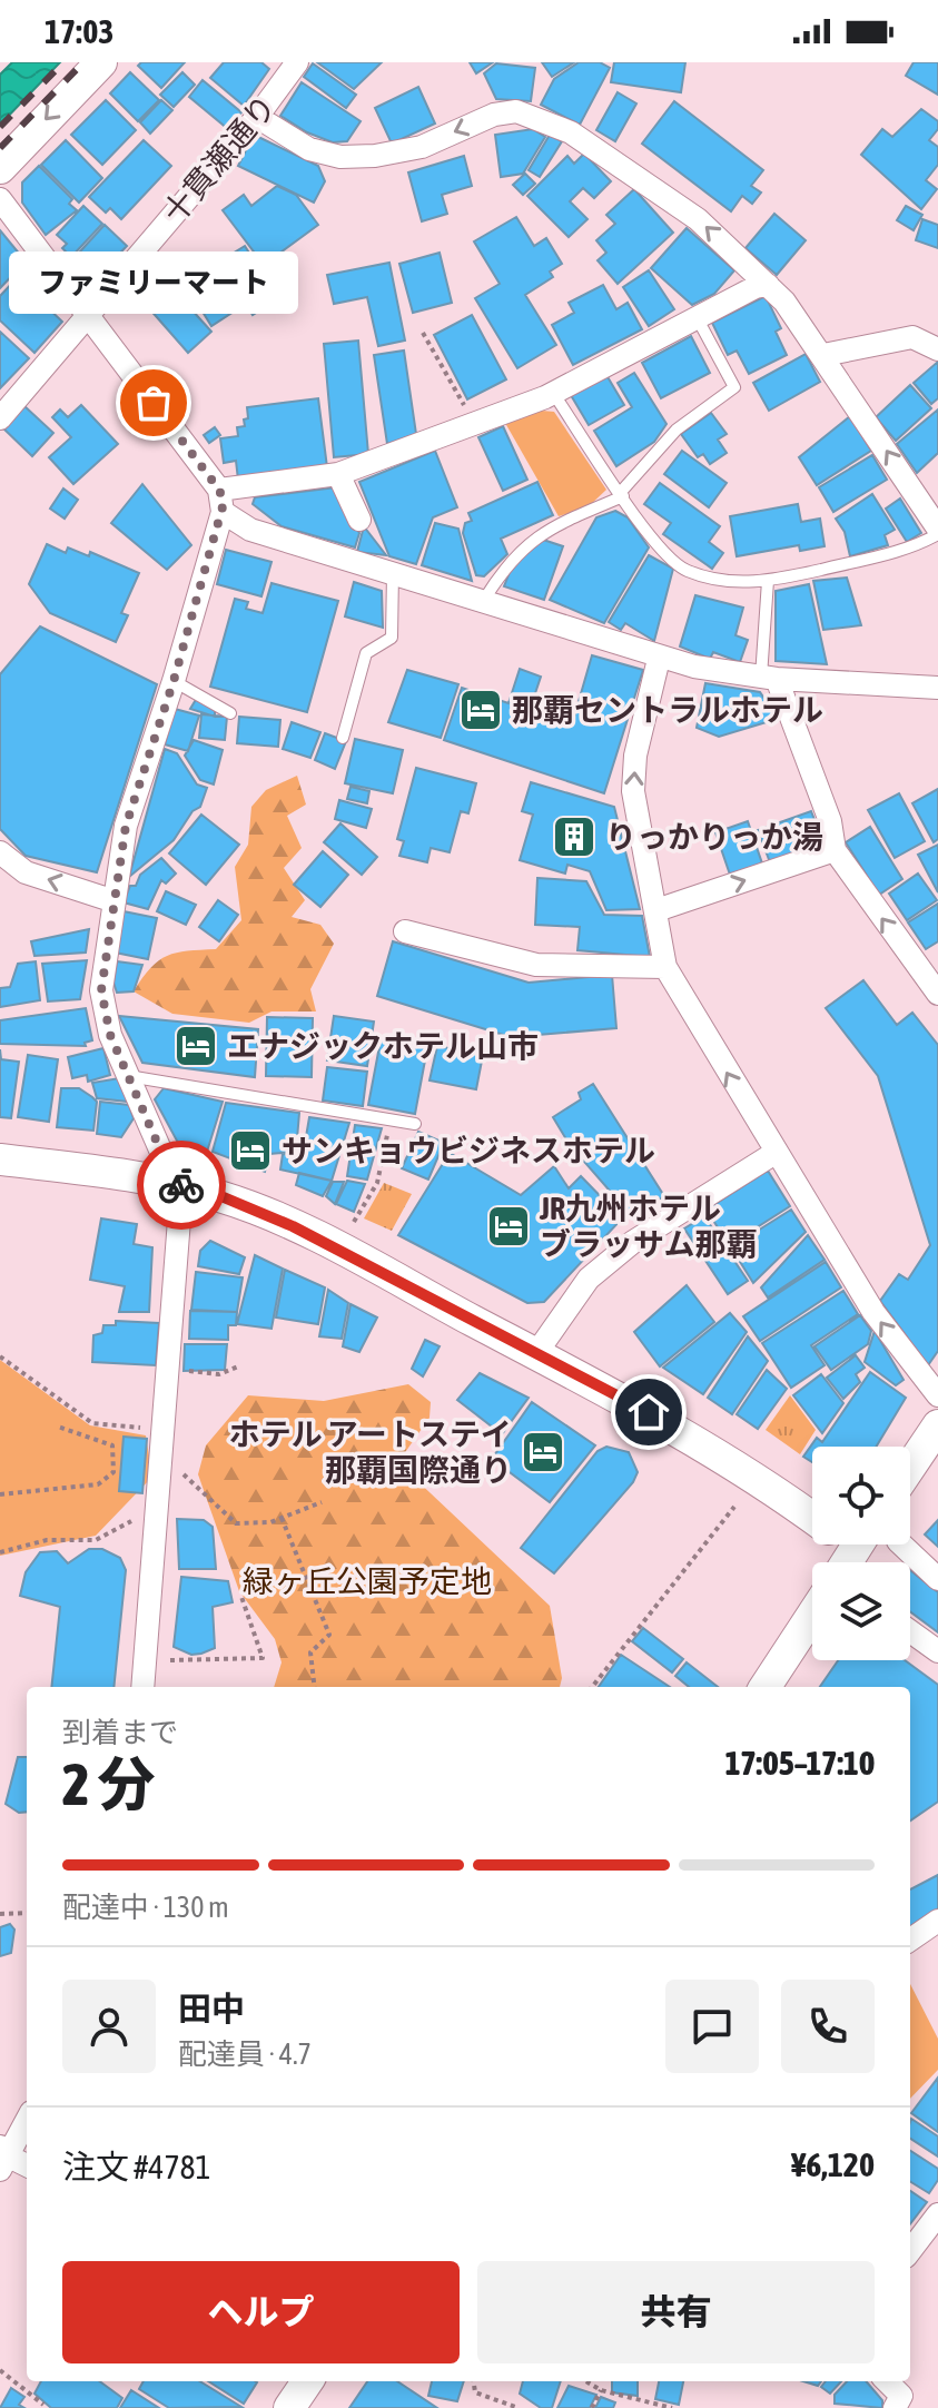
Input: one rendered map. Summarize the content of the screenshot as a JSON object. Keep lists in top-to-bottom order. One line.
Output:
{"streets":{"street":["十貫瀬通り"]},"parks":["緑ヶ丘公園予定地"],"places":{"other":["ファミリーマート"],"hotel":["那覇セントラルホテル","エナジックホテル山市","サンキョウビジネスホテル","JR九州ホテル ブラッサム那覇","ホテル アートステイ 那覇国際通り"],"building":["りっかりっか湯"]},"page":{"status":"17:03","bubble":"ファミリーマート","heading":["2 分","到着まで","17:05–17:10"],"panel":["田中","配達員 · 4.7","注文 #4781","¥6,120"],"bar":"配達中 · 130 m","buttons":["ヘルプ","共有"]}}
